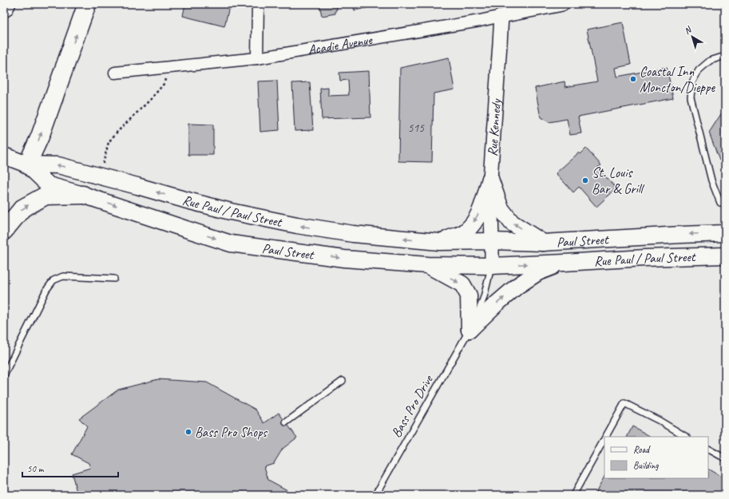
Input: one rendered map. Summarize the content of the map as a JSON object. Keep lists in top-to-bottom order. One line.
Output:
{"streets":{"main road":["Rue Paul / Paul Street","Paul Street"],"street":["Acadie Avenue","Rue Kennedy"],"lane":["Bass Pro Drive"]},"crossings":[["Acadie Avenue","Rue Kennedy"],["Rue Kennedy","Paul Street"],["Rue Kennedy","Bass Pro Drive"],["Rue Paul / Paul Street","Paul Street"],["Paul Street","Bass Pro Drive"]],"one_way":["Rue Paul / Paul Street"],"places":["Coastal Inn Moncton/Dieppe","St. Louis Bar & Grill","Bass Pro Shops"],"house_numbers":["515"],"legend":["Road","Building"],"scale_bar":"50 m","north":"top left"}
